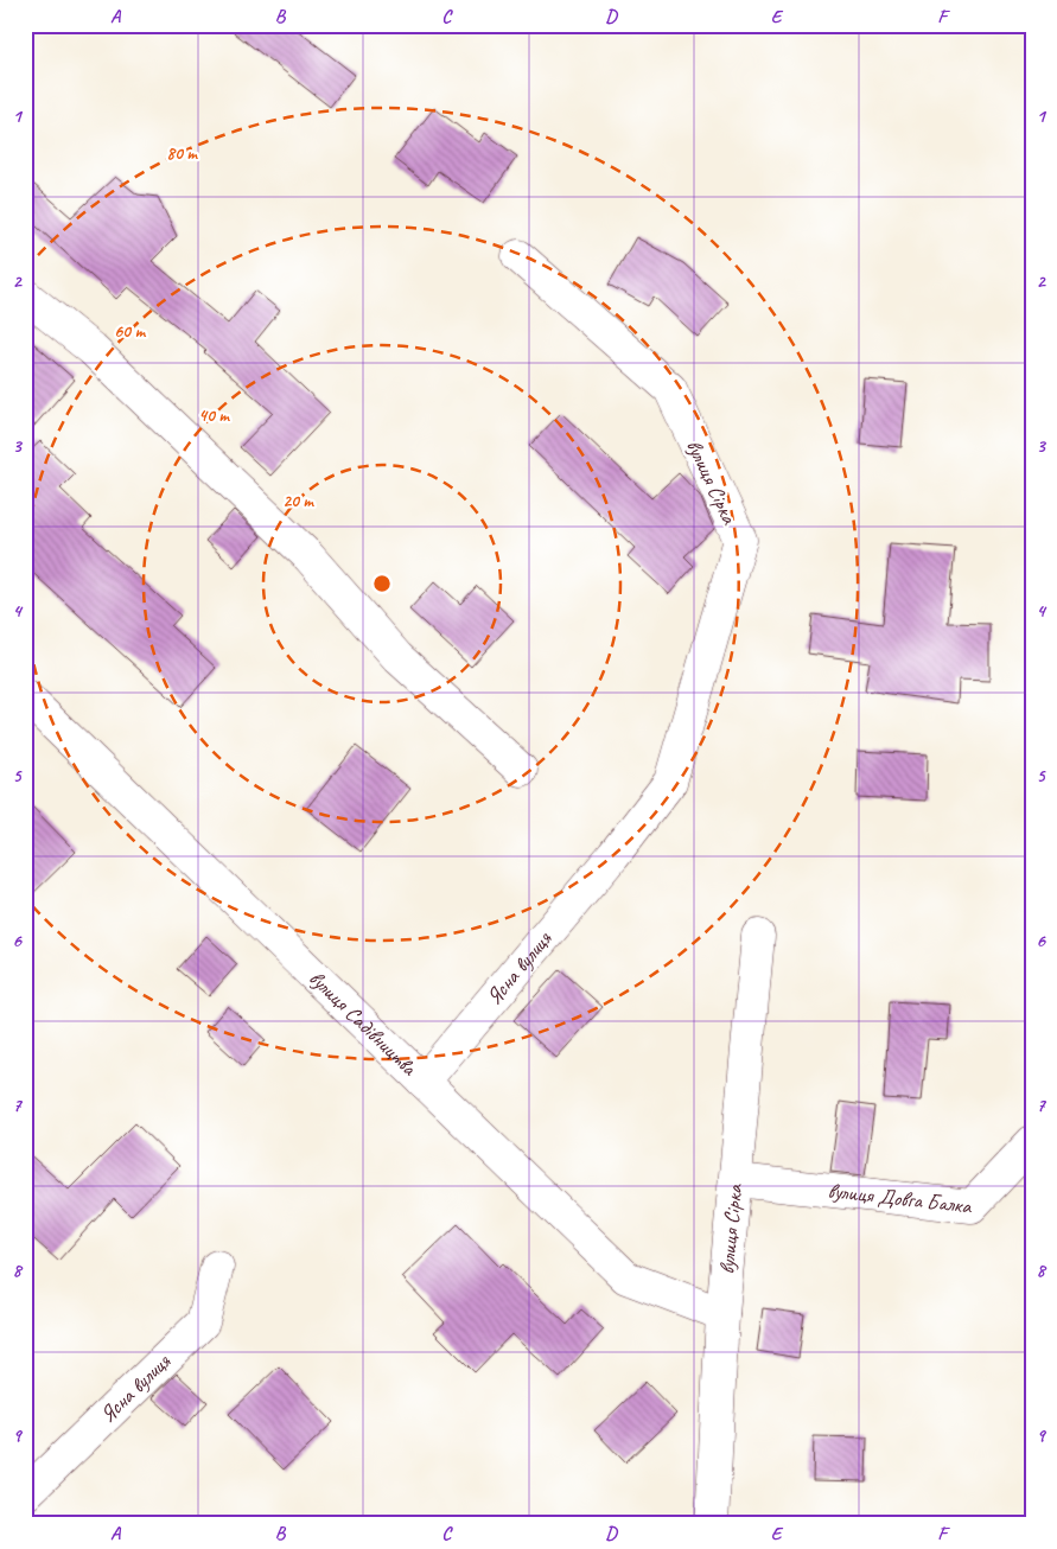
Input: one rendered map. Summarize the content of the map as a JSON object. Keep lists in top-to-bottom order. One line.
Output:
{"streets":{"street":["вулиця Сірка","Ясна вулиця","вулиця Садівництва","вулиця Довга Балка"]},"crossings":[["вулиця Сірка","Ясна вулиця"],["вулиця Сірка","вулиця Садівництва"],["вулиця Сірка","вулиця Довга Балка"],["Ясна вулиця","вулиця Садівництва"]],"grid":{"columns":["A","B","C","D","E","F"],"rows":["1","2","3","4","5","6","7","8","9"]},"rings":["80 m","60 m","40 m","20 m"]}
